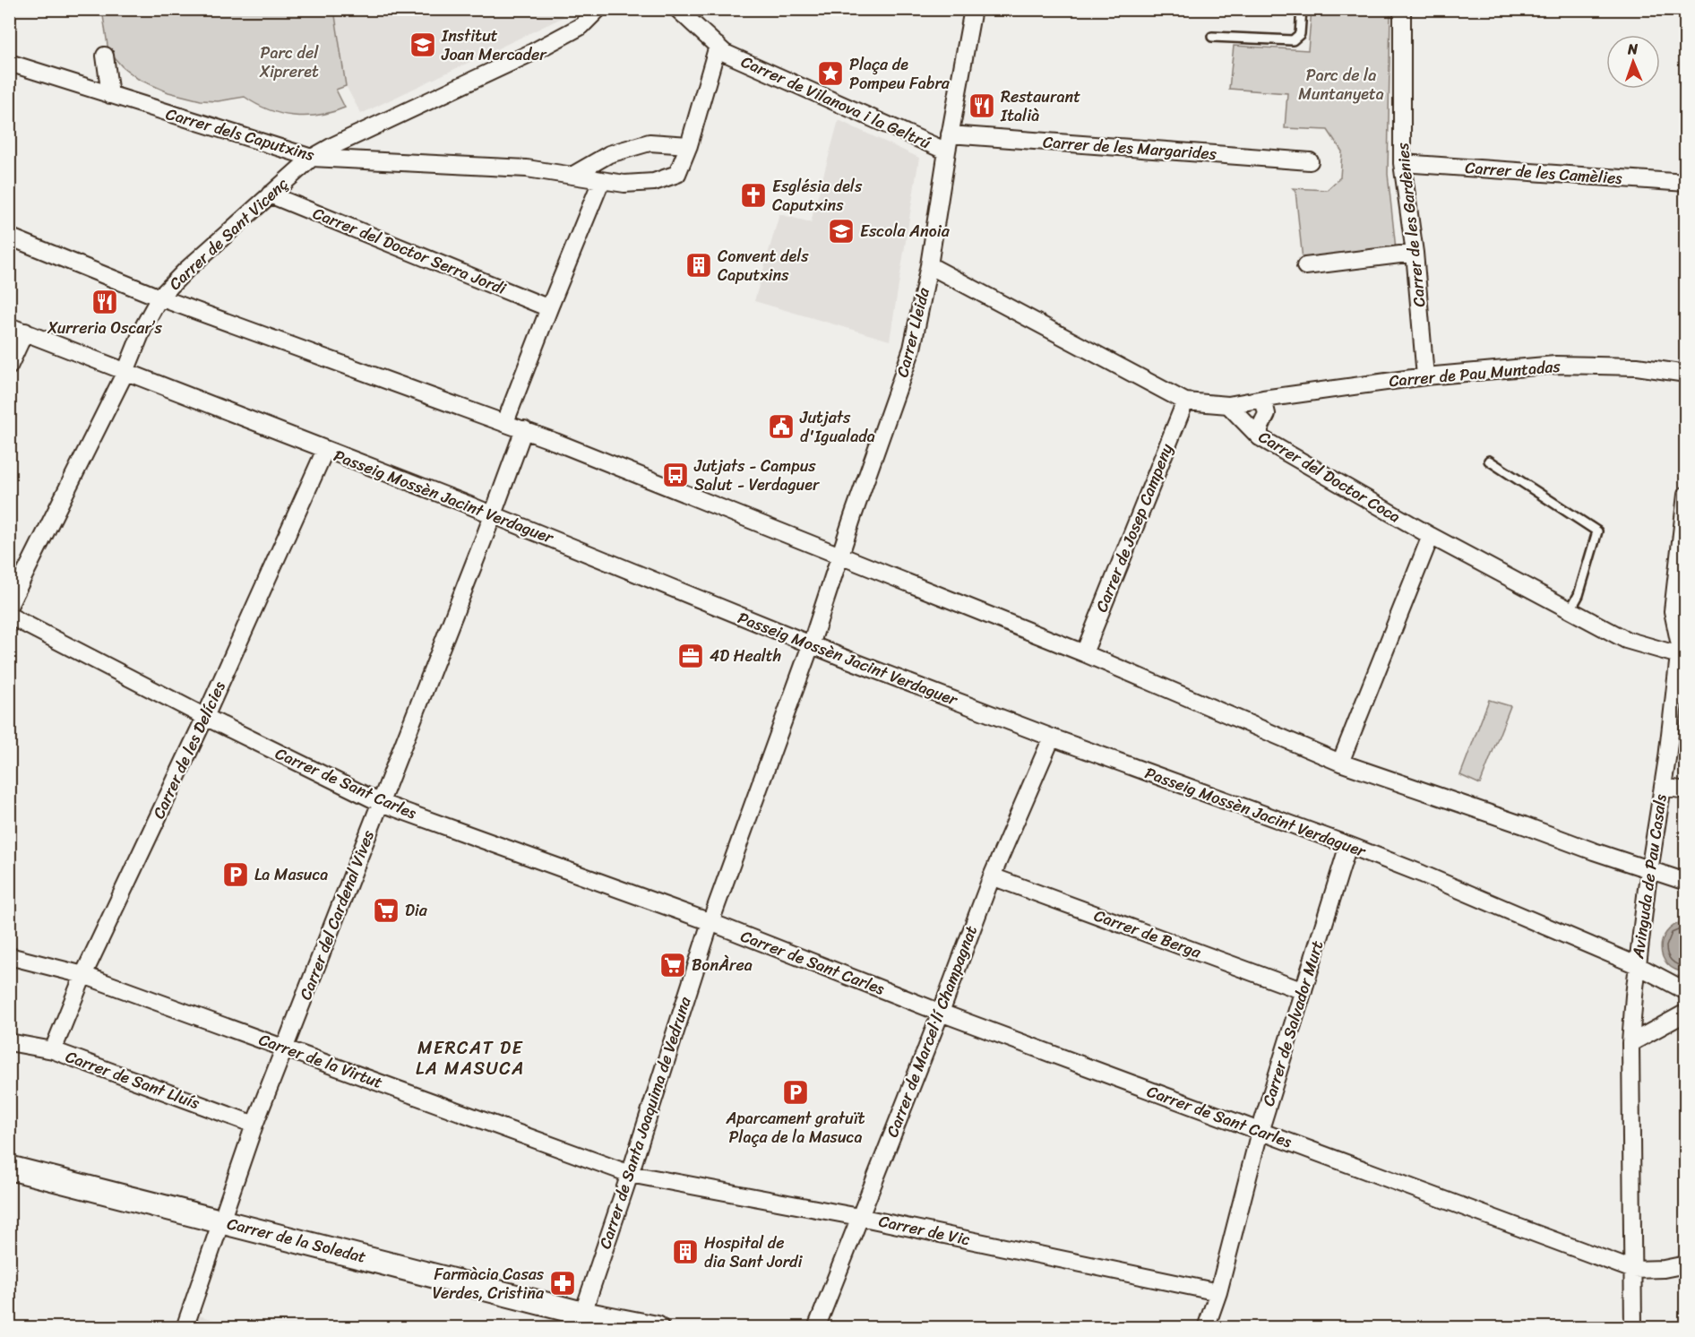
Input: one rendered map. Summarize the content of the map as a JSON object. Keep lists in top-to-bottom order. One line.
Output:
{"streets":{"street":["Carrer de Vilanova i la Geltrú","Carrer dels Caputxins","Carrer de les Margarides","Carrer de les Camèlies","Carrer de les Gardènies","Carrer de Sant Vicenç","Carrer del Doctor Serra Jordi","Carrer Lleida","Carrer de Pau Muntadas","Carrer del Doctor Coca","Passeig Mossèn Jacint Verdaguer","Carrer de Josep Campeny","Carrer de les Delícies","Carrer de Sant Carles","Avinguda de Pau Casals","Carrer del Cardenal Vives","Carrer de Berga","Carrer de Salvador Murt","Carrer de Marcel·lí Champagnat","Carrer de la Virtut","Carrer de Sant Lluís","Carrer de Santa Joaquima de Vedruna","Carrer de Vic","Carrer de la Soledat"]},"crossings":[["Carrer de Vilanova i la Geltrú","Carrer dels Caputxins"],["Carrer de Vilanova i la Geltrú","Carrer Lleida"],["Carrer dels Caputxins","Carrer de Sant Vicenç"],["Carrer de les Margarides","Carrer Lleida"],["Carrer de les Camèlies","Carrer de les Gardènies"],["Carrer de les Gardènies","Carrer de Pau Muntadas"],["Carrer de Sant Vicenç","Carrer del Doctor Serra Jordi"],["Carrer de Sant Vicenç","Passeig Mossèn Jacint Verdaguer"],["Carrer Lleida","Passeig Mossèn Jacint Verdaguer"],["Carrer Lleida","Carrer de Santa Joaquima de Vedruna"],["Carrer de Pau Muntadas","Carrer del Doctor Coca"],["Carrer del Doctor Coca","Avinguda de Pau Casals"],["Passeig Mossèn Jacint Verdaguer","Carrer de les Delícies"],["Passeig Mossèn Jacint Verdaguer","Avinguda de Pau Casals"],["Passeig Mossèn Jacint Verdaguer","Carrer del Cardenal Vives"],["Passeig Mossèn Jacint Verdaguer","Carrer de Salvador Murt"],["Passeig Mossèn Jacint Verdaguer","Carrer de Marcel·lí Champagnat"],["Passeig Mossèn Jacint Verdaguer","Carrer de Santa Joaquima de Vedruna"],["Carrer de les Delícies","Carrer de Sant Carles"],["Carrer de les Delícies","Carrer de la Virtut"],["Carrer de les Delícies","Carrer de Sant Lluís"],["Carrer de Sant Carles","Avinguda de Pau Casals"],["Carrer de Sant Carles","Carrer del Cardenal Vives"],["Carrer de Sant Carles","Carrer de Salvador Murt"],["Carrer de Sant Carles","Carrer de Marcel·lí Champagnat"],["Carrer de Sant Carles","Carrer de Santa Joaquima de Vedruna"],["Carrer del Cardenal Vives","Carrer de la Virtut"],["Carrer del Cardenal Vives","Carrer de Sant Lluís"],["Carrer del Cardenal Vives","Carrer de la Soledat"],["Carrer de Berga","Carrer de Salvador Murt"],["Carrer de Berga","Carrer de Marcel·lí Champagnat"],["Carrer de Salvador Murt","Carrer de Vic"],["Carrer de Marcel·lí Champagnat","Carrer de Vic"],["Carrer de la Virtut","Carrer de Santa Joaquima de Vedruna"],["Carrer de la Virtut","Carrer de Vic"],["Carrer de Santa Joaquima de Vedruna","Carrer de Vic"],["Carrer de Santa Joaquima de Vedruna","Carrer de la Soledat"]],"districts":["MERCAT DE LA MASUCA"],"parks":["Parc del Xipreret","Parc de la Muntanyeta"],"places":{"school or university":["Institut Joan Mercader","Escola Anoia"],"place":["Plaça de Pompeu Fabra"],"restaurant":["Restaurant Italià","Xurreria Oscar’s"],"church":["Església dels Caputxins"],"building":["Convent dels Caputxins","Hospital de dia Sant Jordi"],"public building":["Jutjats d'Igualada"],"bus stop":["Jutjats - Campus Salut - Verdaguer"],"office":["4D Health"],"parking":["La Masuca","Aparcament gratuït Plaça de la Masuca"],"supermarket":["Dia","BonÀrea"],"pharmacy":["Farmàcia Casas Verdes, Cristina"]},"north":"top"}
